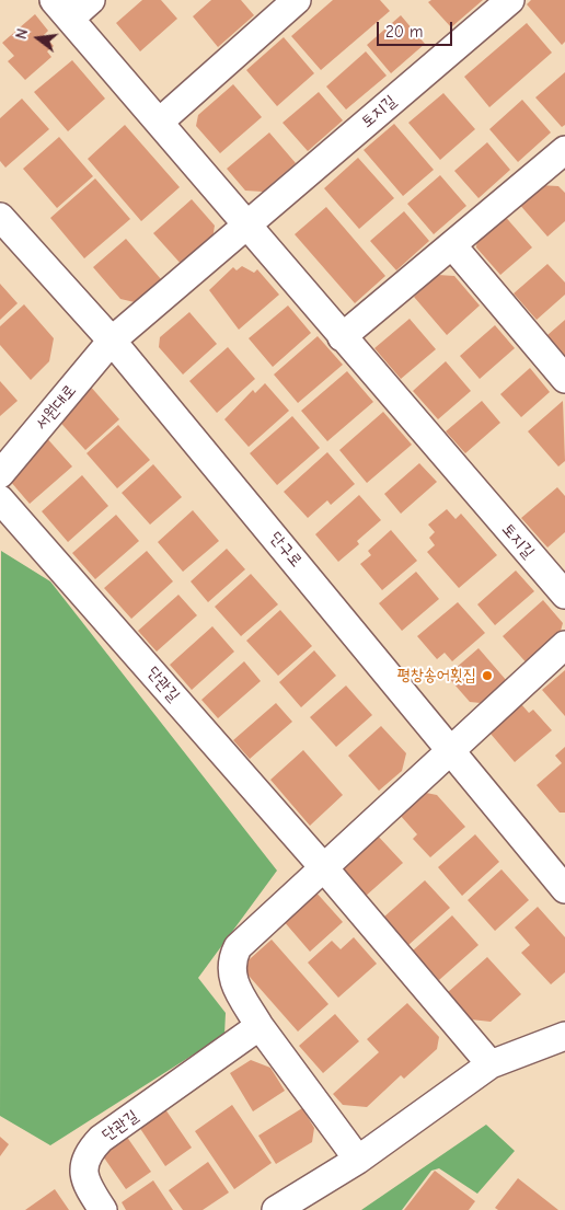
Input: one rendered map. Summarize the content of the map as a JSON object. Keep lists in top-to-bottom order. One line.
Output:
{"streets":{"street":["토지길","서원대로","단구로","단관길"]},"crossings":[["토지길","서원대로"],["서원대로","단구로"]],"places":["평창송어횟집"],"scale_bar":"20 m","north":"left"}
